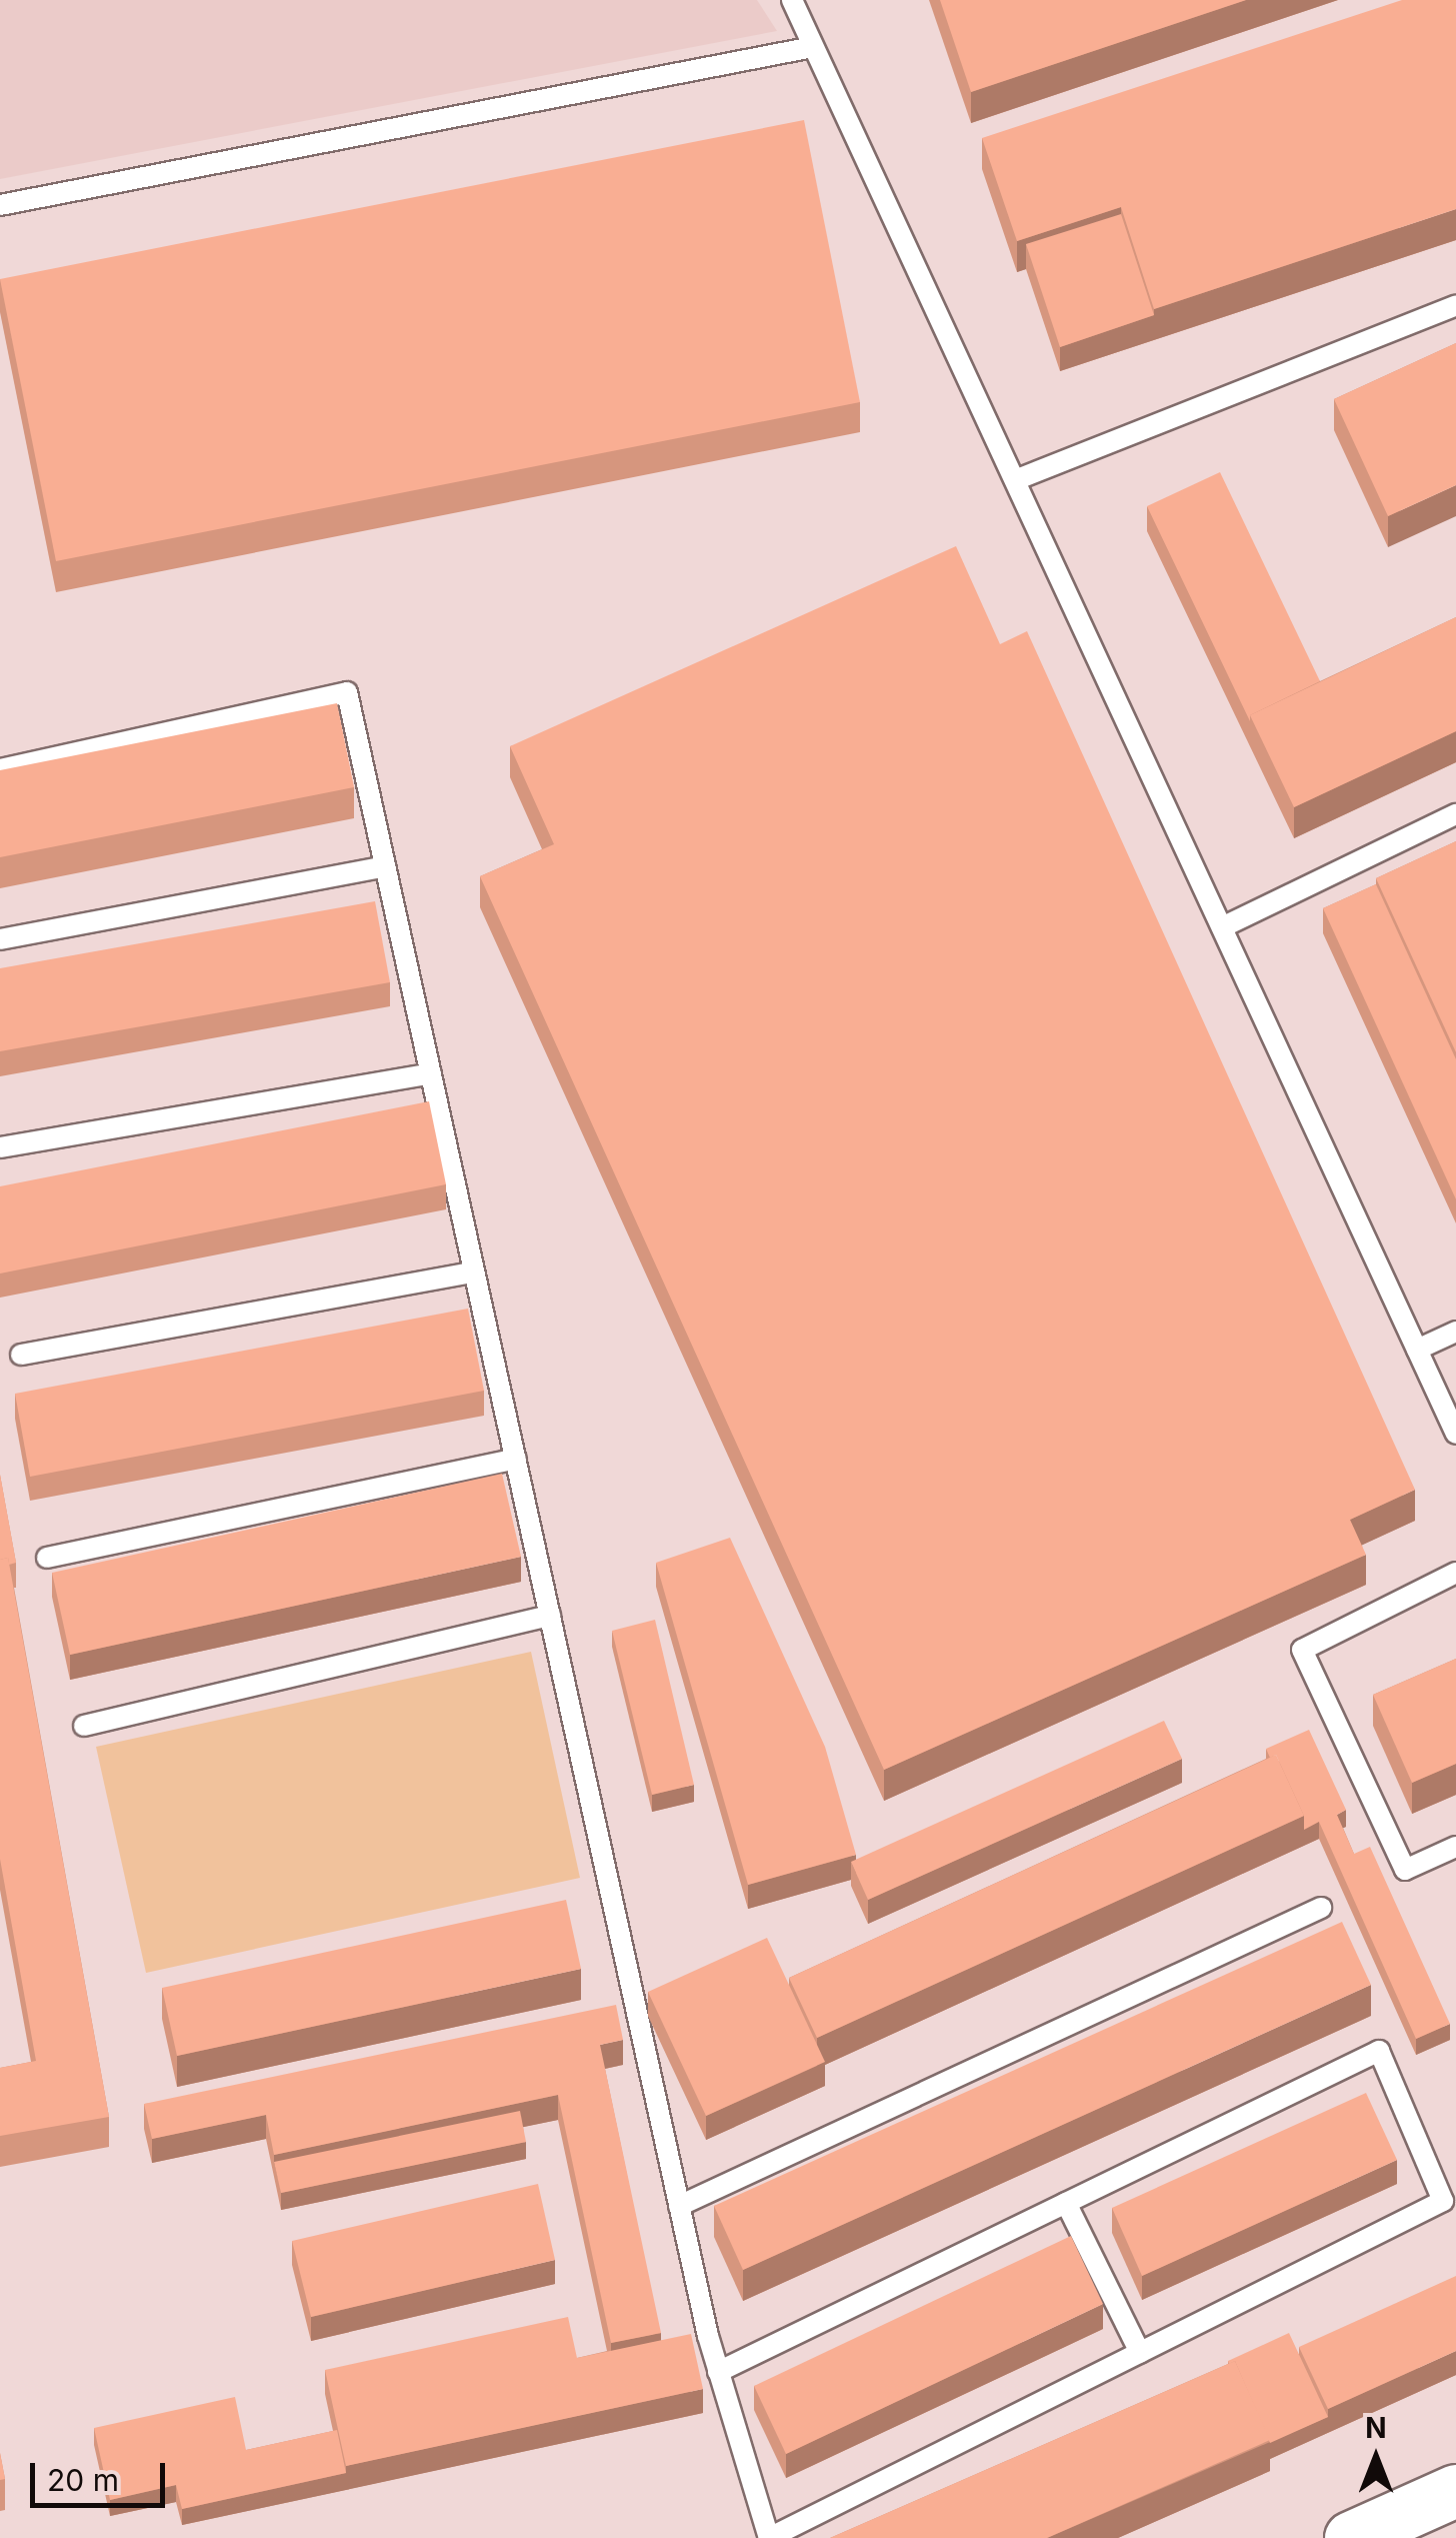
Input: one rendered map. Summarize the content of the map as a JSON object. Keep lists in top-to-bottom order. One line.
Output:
{"scale_bar":"20 m","north":"top"}
